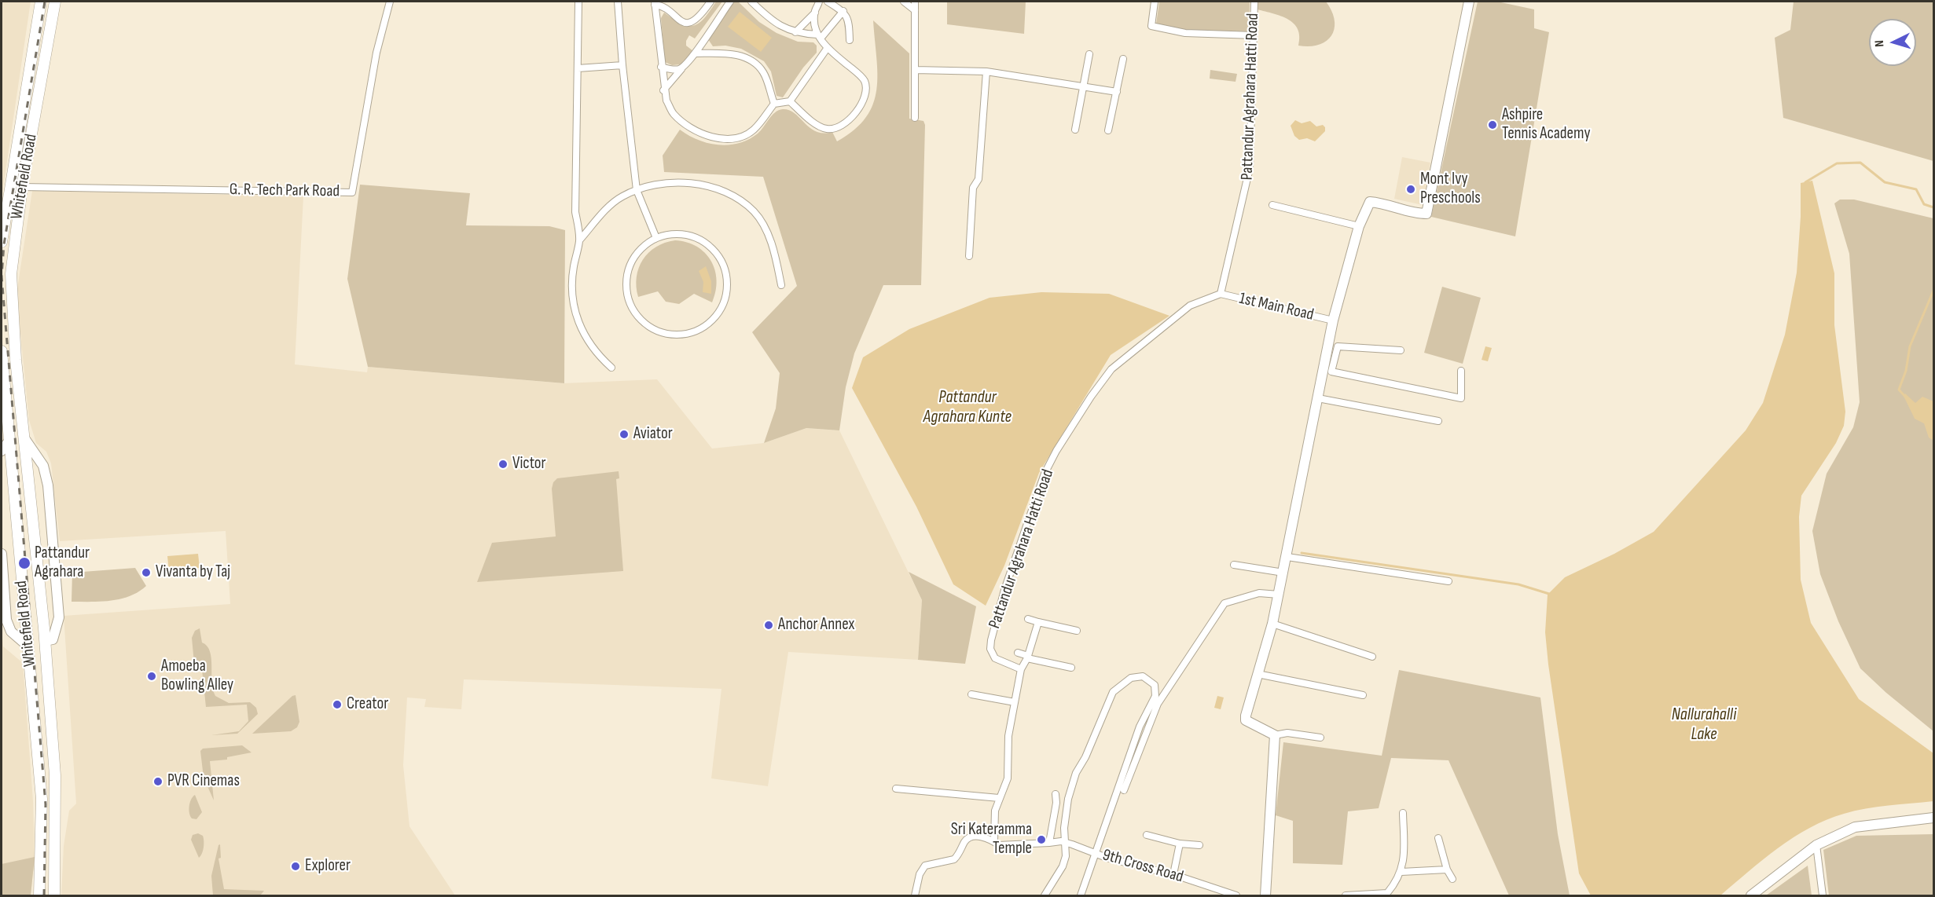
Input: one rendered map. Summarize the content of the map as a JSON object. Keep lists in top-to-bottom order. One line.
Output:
{"streets":{"main road":["Whitefield Road"],"street":["Pattandur Agrahara Hatti Road","G. R. Tech Park Road","1st Main Road","9th Cross Road"]},"crossings":[["Pattandur Agrahara Hatti Road","1st Main Road"],["Whitefield Road","G. R. Tech Park Road"]],"water":["Pattandur Agrahara Kunte","Nallurahalli Lake"],"places":["Ashpire Tennis Academy","Mont Ivy Preschools","Aviator","Victor","Pattandur Agrahara","Vivanta by Taj","Anchor Annex","Amoeba Bowling Alley","Creator","PVR Cinemas","Sri Kateramma Temple","Explorer"],"north":"left"}
